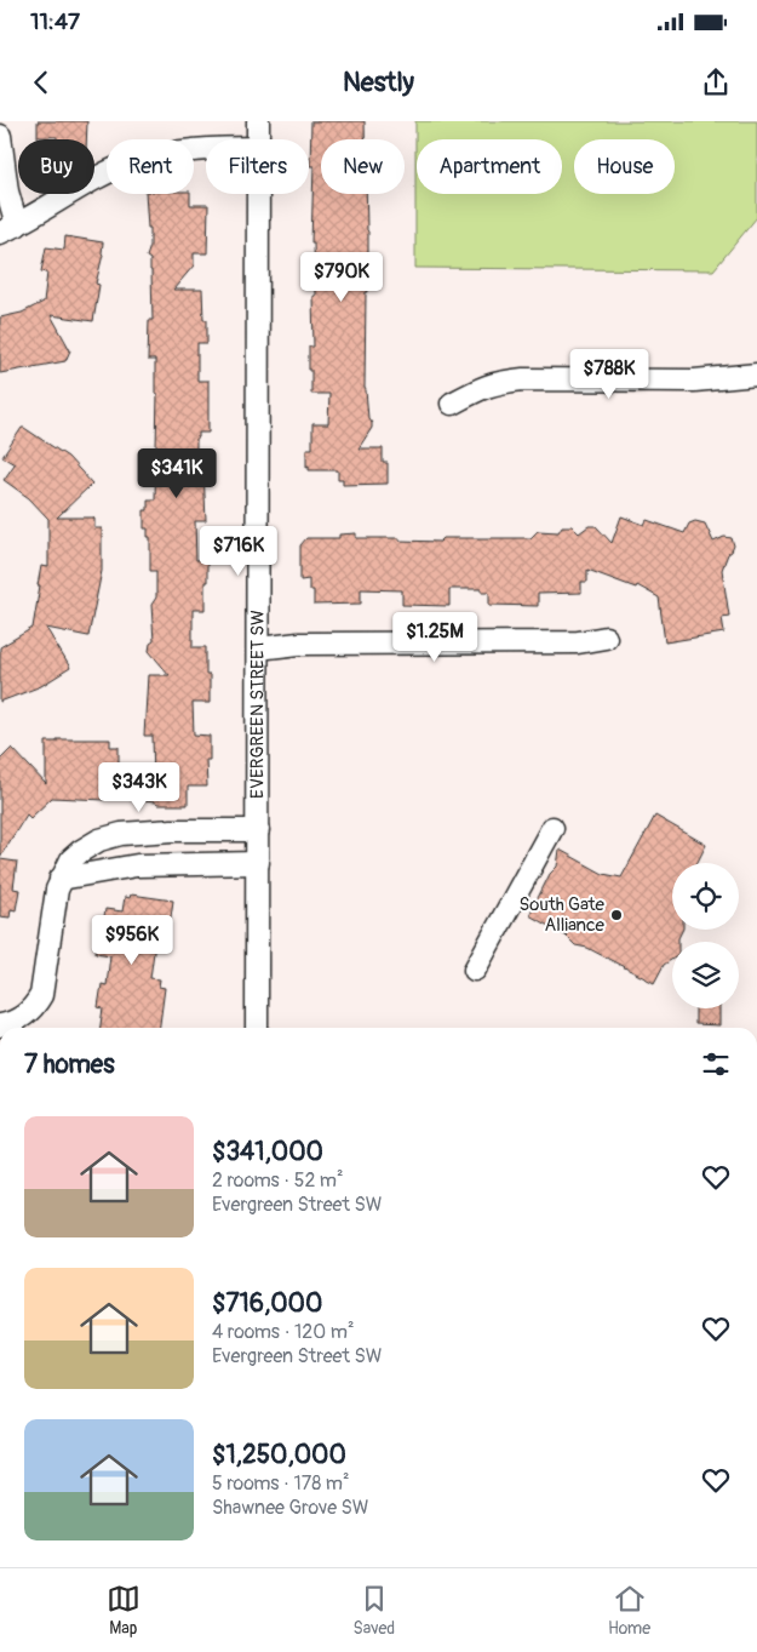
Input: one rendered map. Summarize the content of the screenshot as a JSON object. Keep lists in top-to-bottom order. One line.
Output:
{"streets":{"street":["EVERGREEN STREET SW"]},"places":["South Gate Alliance"],"page":{"status":"11:47","header":"Nestly","chip":["Buy","Rent","Filters","New","Apartment","House"],"price":["$790K","$788K","$341K","$716K","$1.25M","$343K","$956K"],"heading":"7 homes","list":[{"name":"$341,000","note":"2 rooms · 52 m² · Evergreen Street SW"},{"name":"$716,000","note":"4 rooms · 120 m² · Evergreen Street SW"},{"name":"$1,250,000","note":"5 rooms · 178 m² · Shawnee Grove SW"}],"tabs":["Map","Saved","Home"]}}
